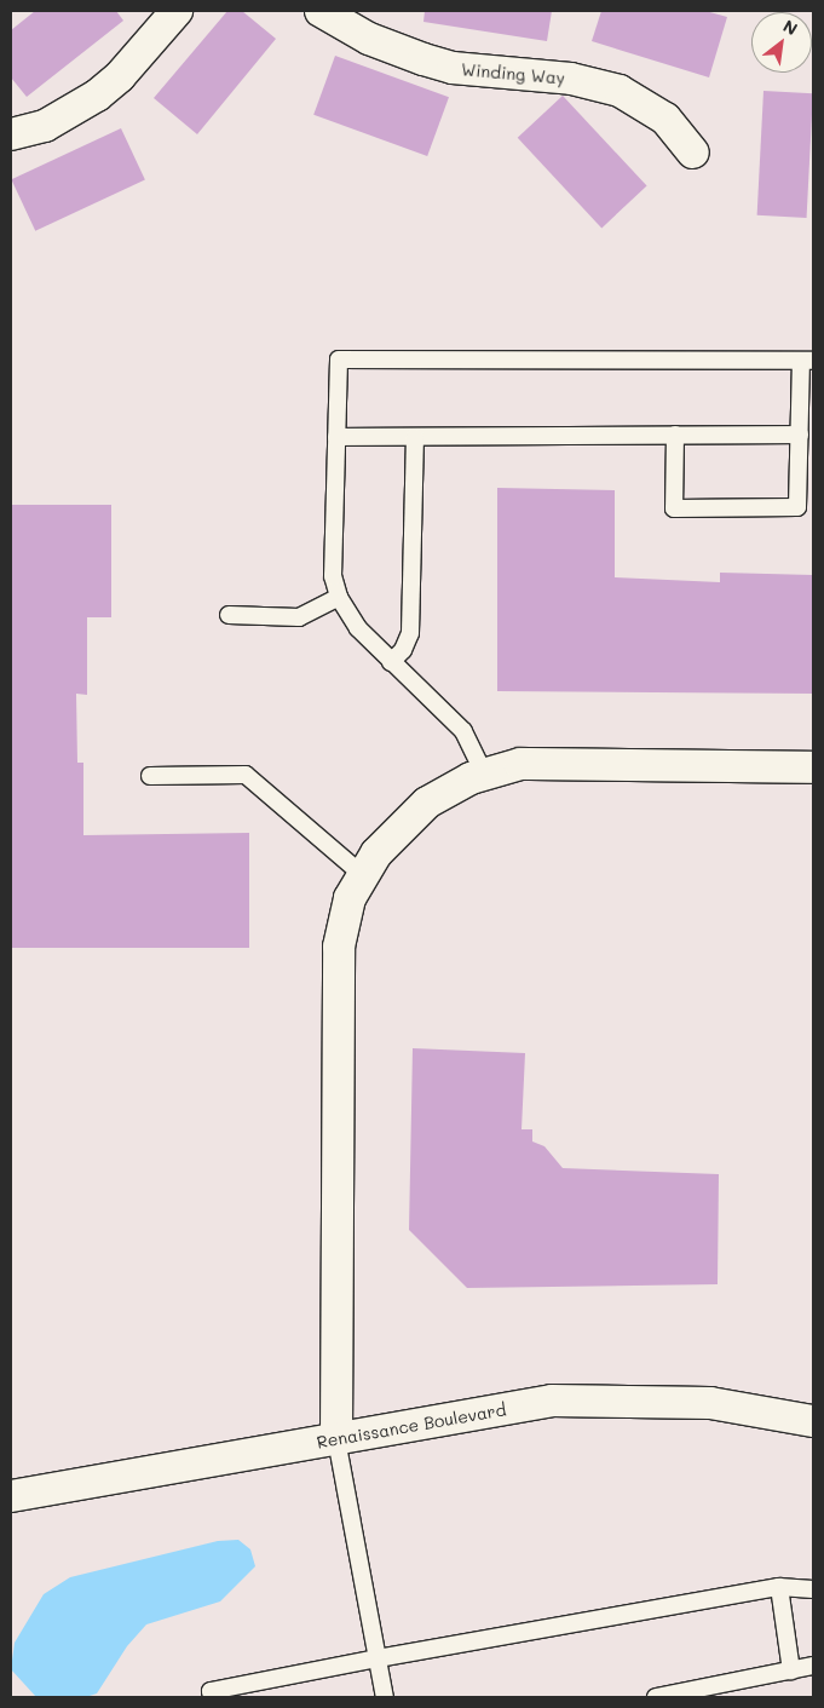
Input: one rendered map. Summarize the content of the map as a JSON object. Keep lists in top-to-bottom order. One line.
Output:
{"streets":{"street":["Winding Way","Renaissance Boulevard"]},"north":"top right"}
